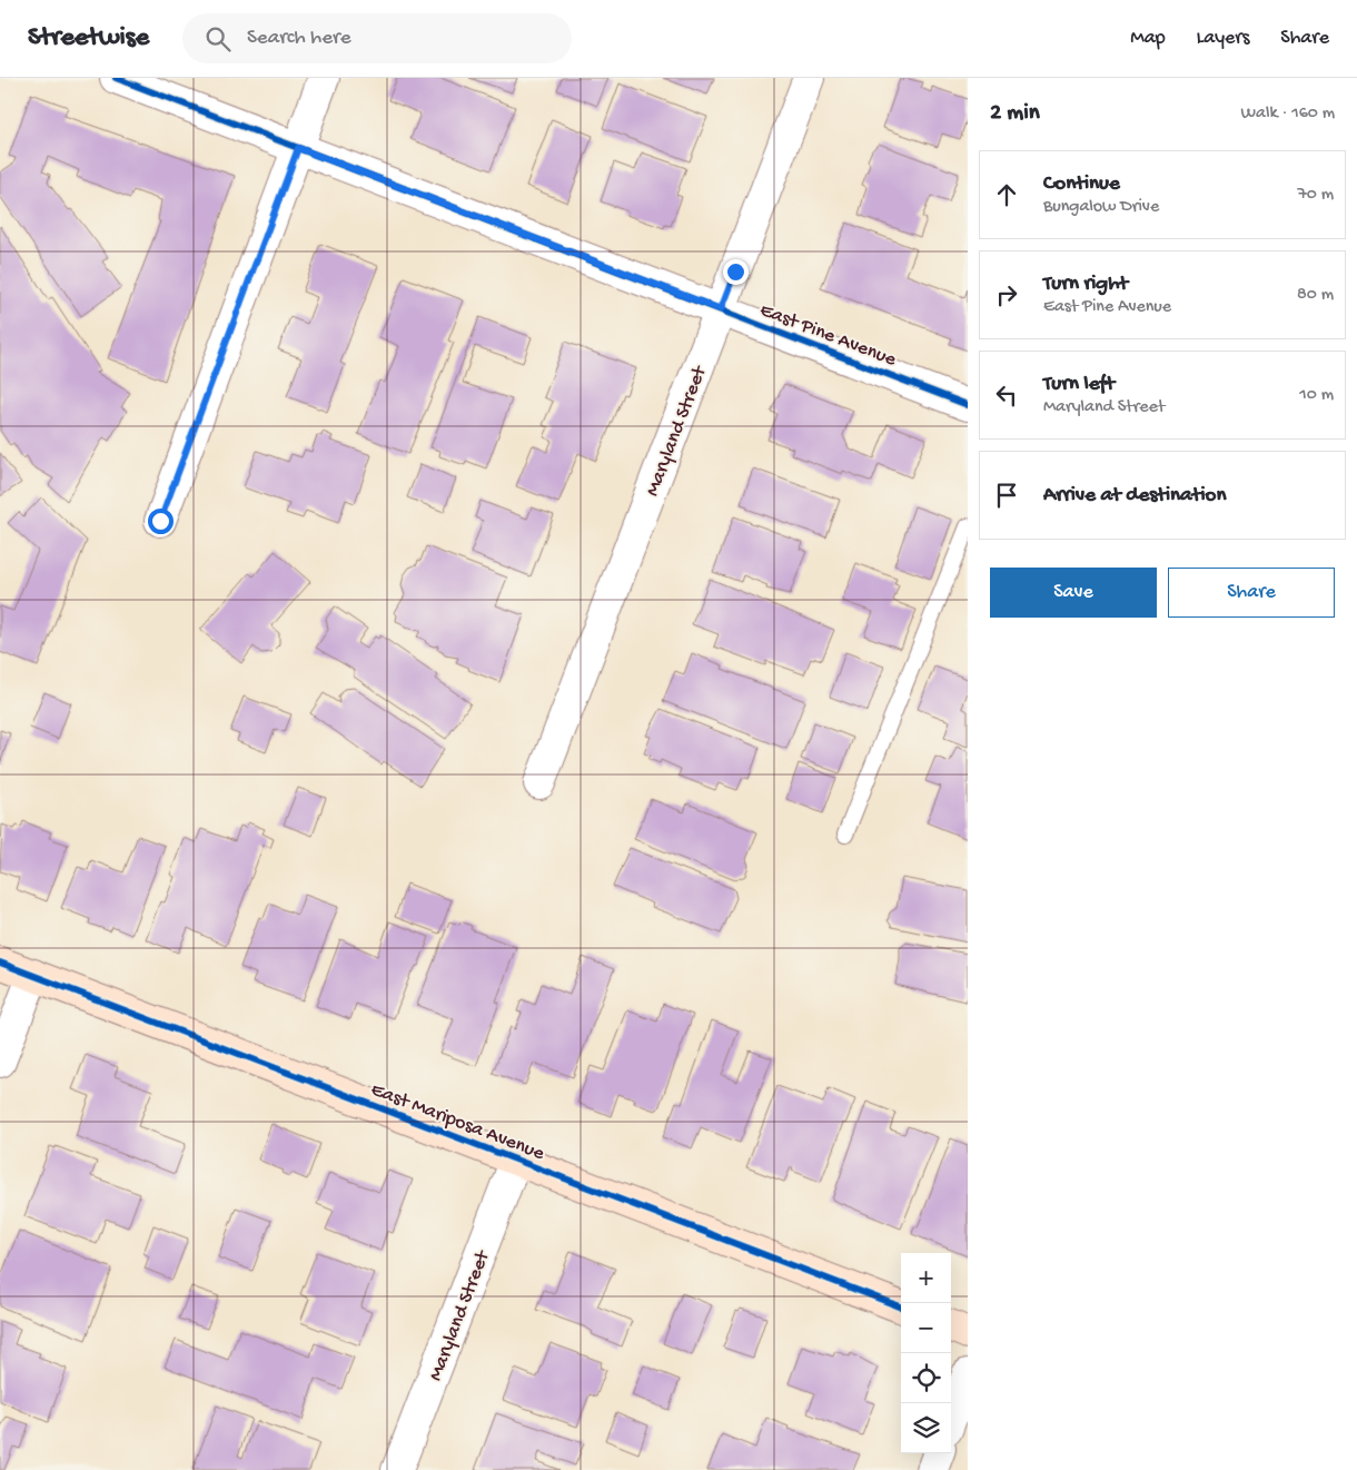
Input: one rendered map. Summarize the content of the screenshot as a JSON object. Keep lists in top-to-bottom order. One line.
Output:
{"streets":{"street":["East Pine Avenue","Maryland Street","East Mariposa Avenue"]},"crossings":[["East Pine Avenue","Maryland Street"],["Maryland Street","East Mariposa Avenue"]],"page":{"header":"Streetwise","search":"Search here","nav":["Map","Layers","Share"],"heading":["2 min","Walk · 160 m"],"list":[["Continue","Bungalow Drive","70 m"],["Turn right","East Pine Avenue","80 m"],["Turn left","Maryland Street","10 m"],"Arrive at destination"],"buttons":["Save","Share"],"map_buttons":["+","−"]}}
